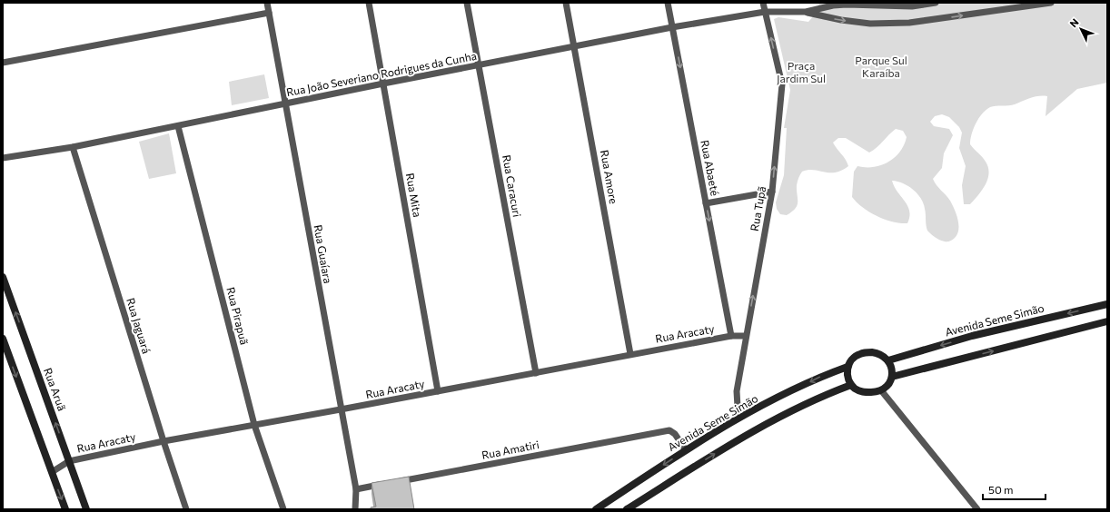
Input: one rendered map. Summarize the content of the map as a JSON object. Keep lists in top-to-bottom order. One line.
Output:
{"streets":{"main road":["Avenida Seme Simão","Rua Aruã"],"street":["Rua João Severiano Rodrigues da Cunha","Rua Abaeté","Rua Amore","Rua Caracuri","Rua Mita","Rua Tupã","Rua Guaíara","Rua Pirapuã","Rua Jaguará","Rua Aracaty","Rua Amatiri"]},"crossings":[["Rua João Severiano Rodrigues da Cunha","Rua Abaeté"],["Rua João Severiano Rodrigues da Cunha","Rua Amore"],["Rua João Severiano Rodrigues da Cunha","Rua Caracuri"],["Rua João Severiano Rodrigues da Cunha","Rua Mita"],["Rua João Severiano Rodrigues da Cunha","Rua Tupã"],["Rua João Severiano Rodrigues da Cunha","Rua Guaíara"],["Rua João Severiano Rodrigues da Cunha","Rua Pirapuã"],["Rua João Severiano Rodrigues da Cunha","Rua Jaguará"],["Rua Abaeté","Rua Aracaty"],["Rua Amore","Rua Aracaty"],["Rua Caracuri","Rua Aracaty"],["Rua Mita","Rua Aracaty"],["Rua Tupã","Avenida Seme Simão"],["Rua Tupã","Rua Aracaty"],["Rua Guaíara","Rua Aracaty"],["Rua Pirapuã","Rua Aracaty"],["Avenida Seme Simão","Rua Amatiri"],["Rua Jaguará","Rua Aracaty"],["Rua Aracaty","Rua Aruã"]],"one_way":["Rua Abaeté","Rua Tupã"],"parks":["Parque Sul Karaíba","Praça Jardim Sul"],"scale_bar":"50 m","north":"top left"}
